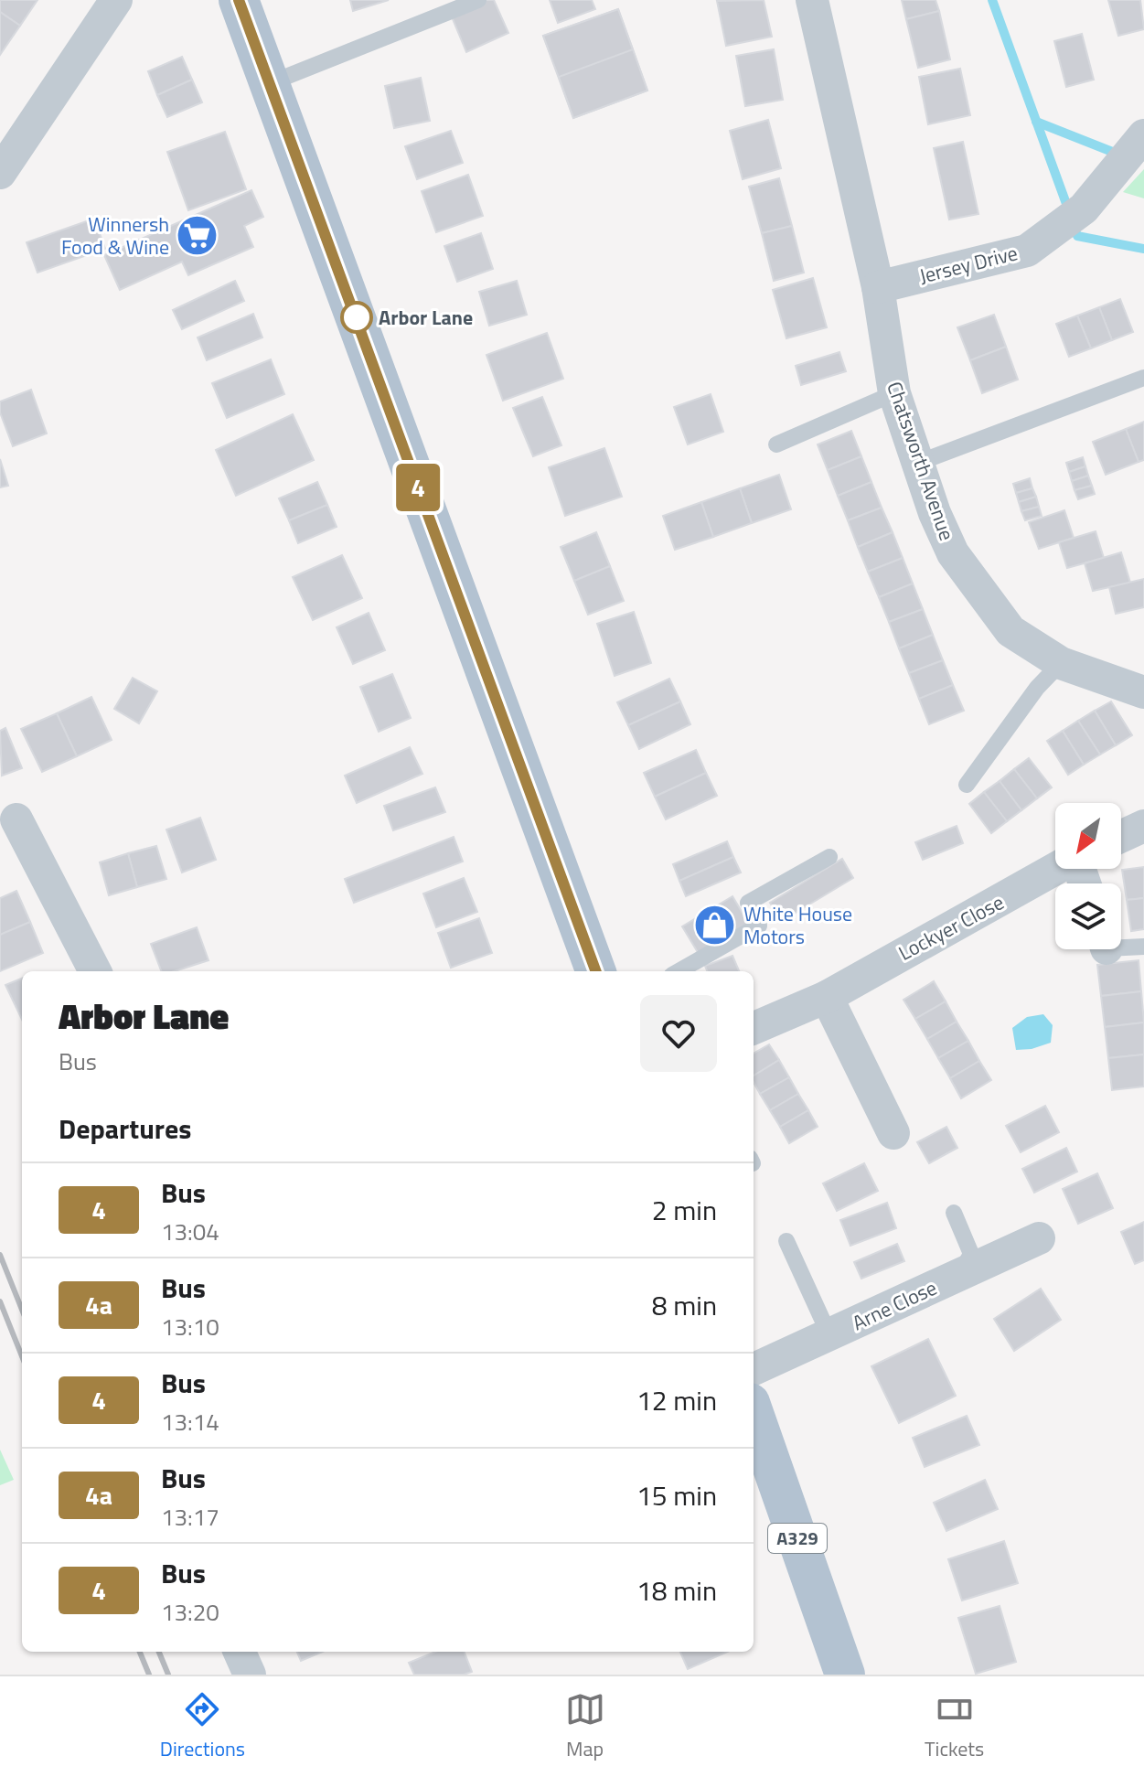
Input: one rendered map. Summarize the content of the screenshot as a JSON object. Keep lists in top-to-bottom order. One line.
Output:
{"streets":{"main road":["A329"],"street":["Jersey Drive","Chatsworth Avenue","Lockyer Close","Arne Close"]},"crossings":[["Jersey Drive","Chatsworth Avenue"]],"places":{"supermarket":["Winnersh Food & Wine"],"other":["Arbor Lane"],"shop":["White House Motors"]},"lines":["bus line 4"],"north":"bottom left","page":{"on_map":"4","heading":[["Arbor Lane","Bus"],"Departures"],"list":[{"mark":"4","name":"Bus","note":"13:04","value":"2 min"},{"mark":"4a","name":"Bus","note":"13:10","value":"8 min"},{"mark":"4","name":"Bus","note":"13:14","value":"12 min"},{"mark":"4a","name":"Bus","note":"13:17","value":"15 min"},{"mark":"4","name":"Bus","note":"13:20","value":"18 min"}],"tabs":["Directions","Map","Tickets"]}}
